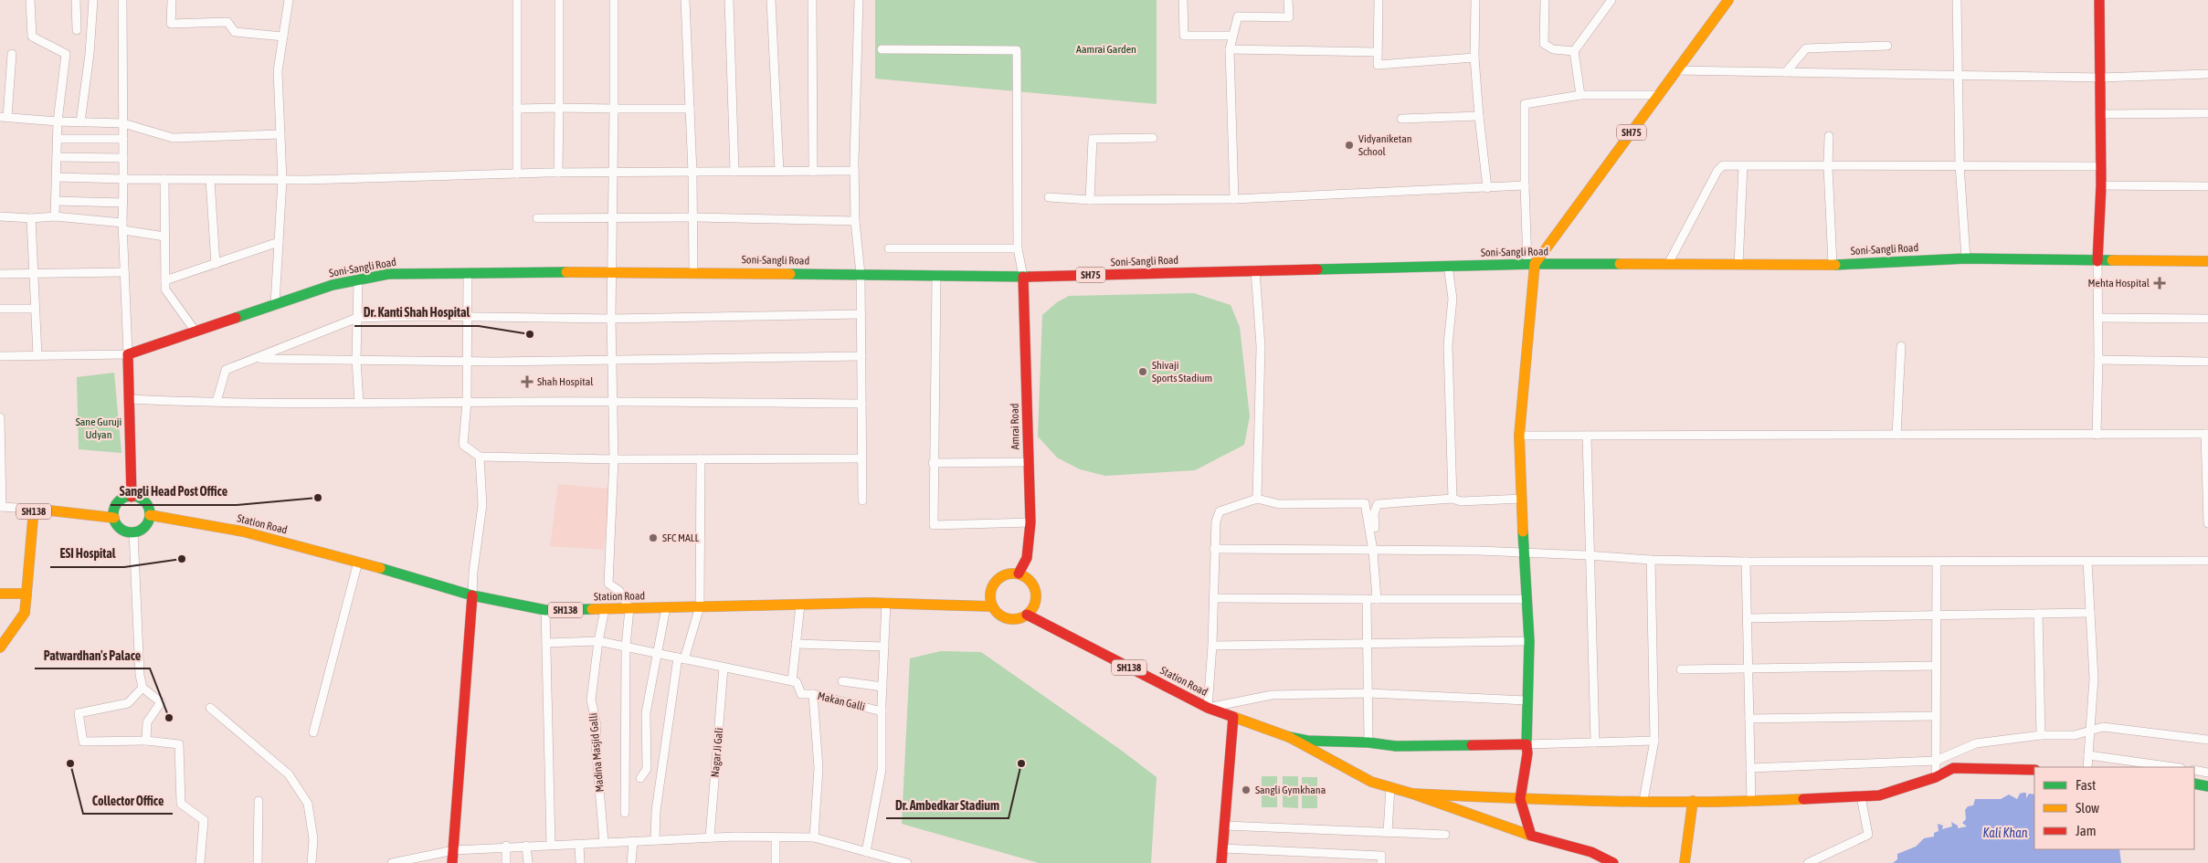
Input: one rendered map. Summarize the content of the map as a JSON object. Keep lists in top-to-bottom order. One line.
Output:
{"streets":{"main road":["SH75","Soni-Sangli Road","Amrai Road","SH138","Station Road"],"street":["Makan Galli","Madina Masjid Galli","Nagar Ji Gali"]},"crossings":[["SH75","Soni-Sangli Road"],["Soni-Sangli Road","Amrai Road"],["Amrai Road","Station Road"],["SH138","Station Road"],["Station Road","Madina Masjid Galli"]],"water":["Kali Khan"],"parks":["Aamrai Garden","Sane Guruji Udyan"],"places":{"other":["Vidyaniketan School","Dr. Kanti Shah Hospital","Shivaji Sports Stadium","Sangli Head Post Office","SFC MALL","ESI Hospital","Patwardhan's Palace","Collector Office","Dr. Ambedkar Stadium","Sangli Gymkhana"],"health":["Mehta Hospital","Shah Hospital"]},"legend":["Fast","Slow","Jam"]}
